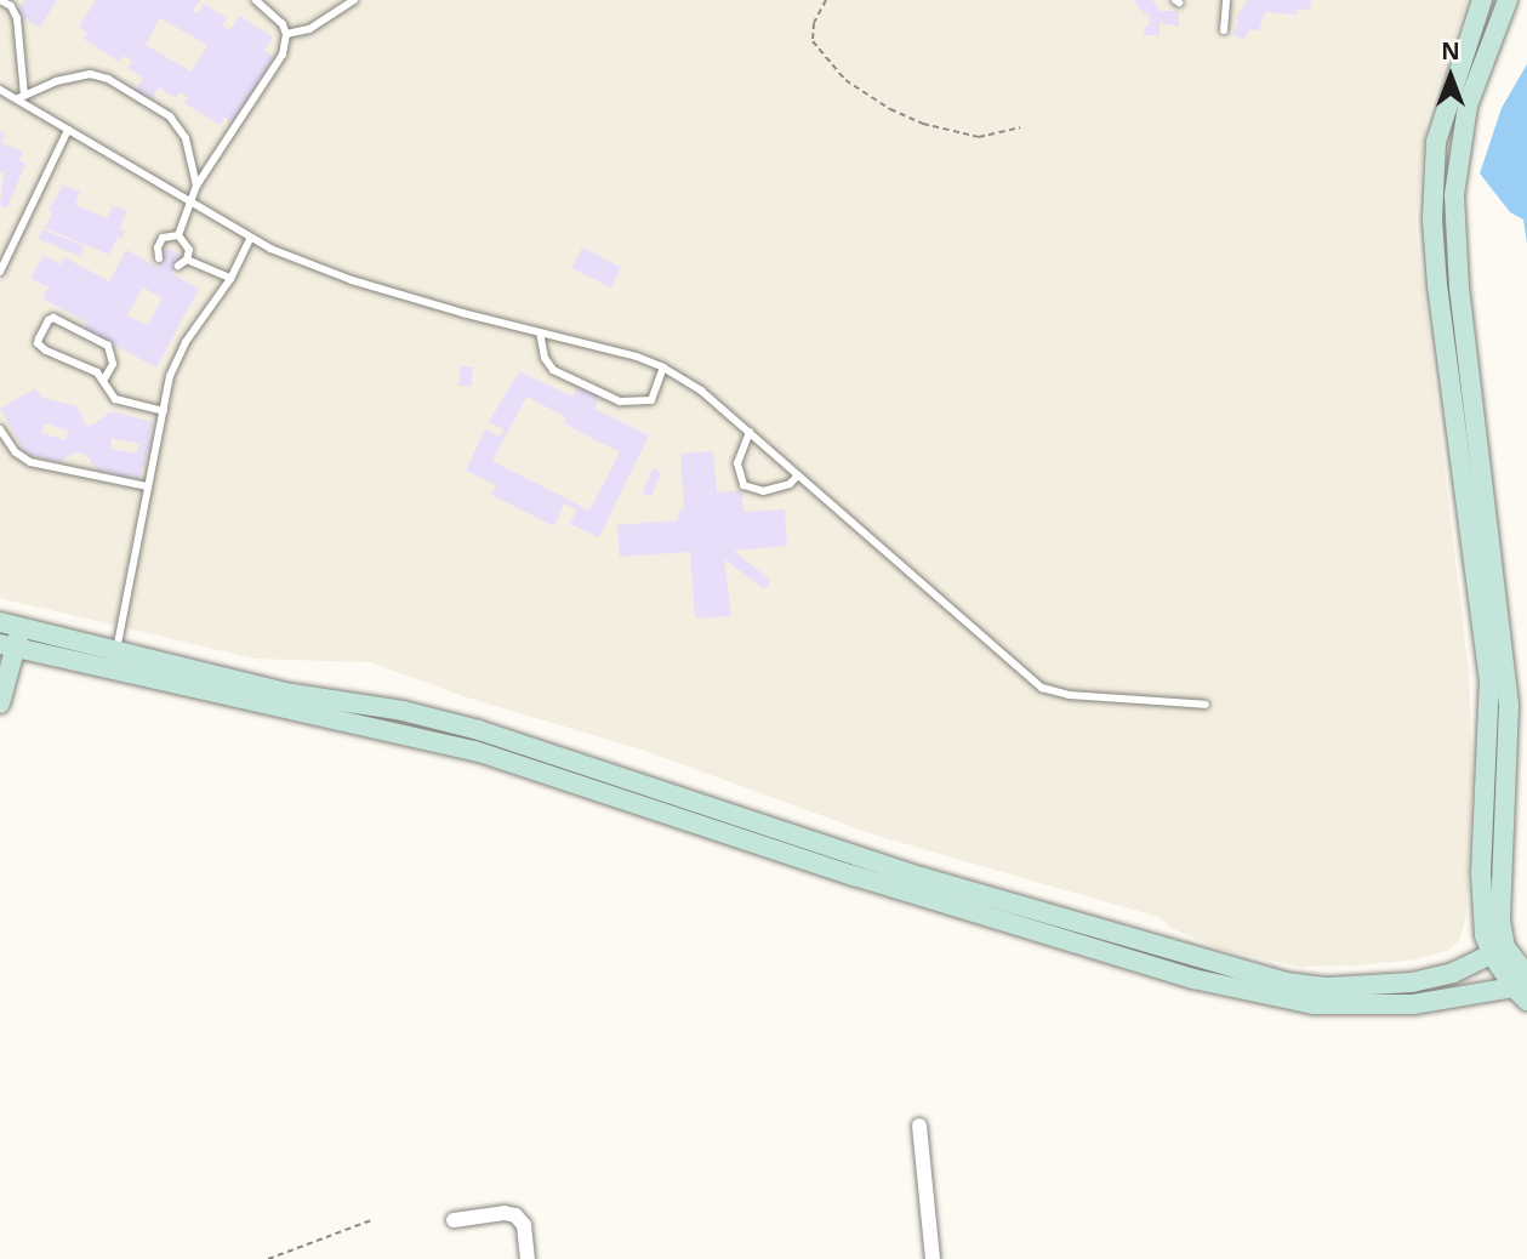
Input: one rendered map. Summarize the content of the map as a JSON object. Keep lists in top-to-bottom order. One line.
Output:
{"north":"top"}
